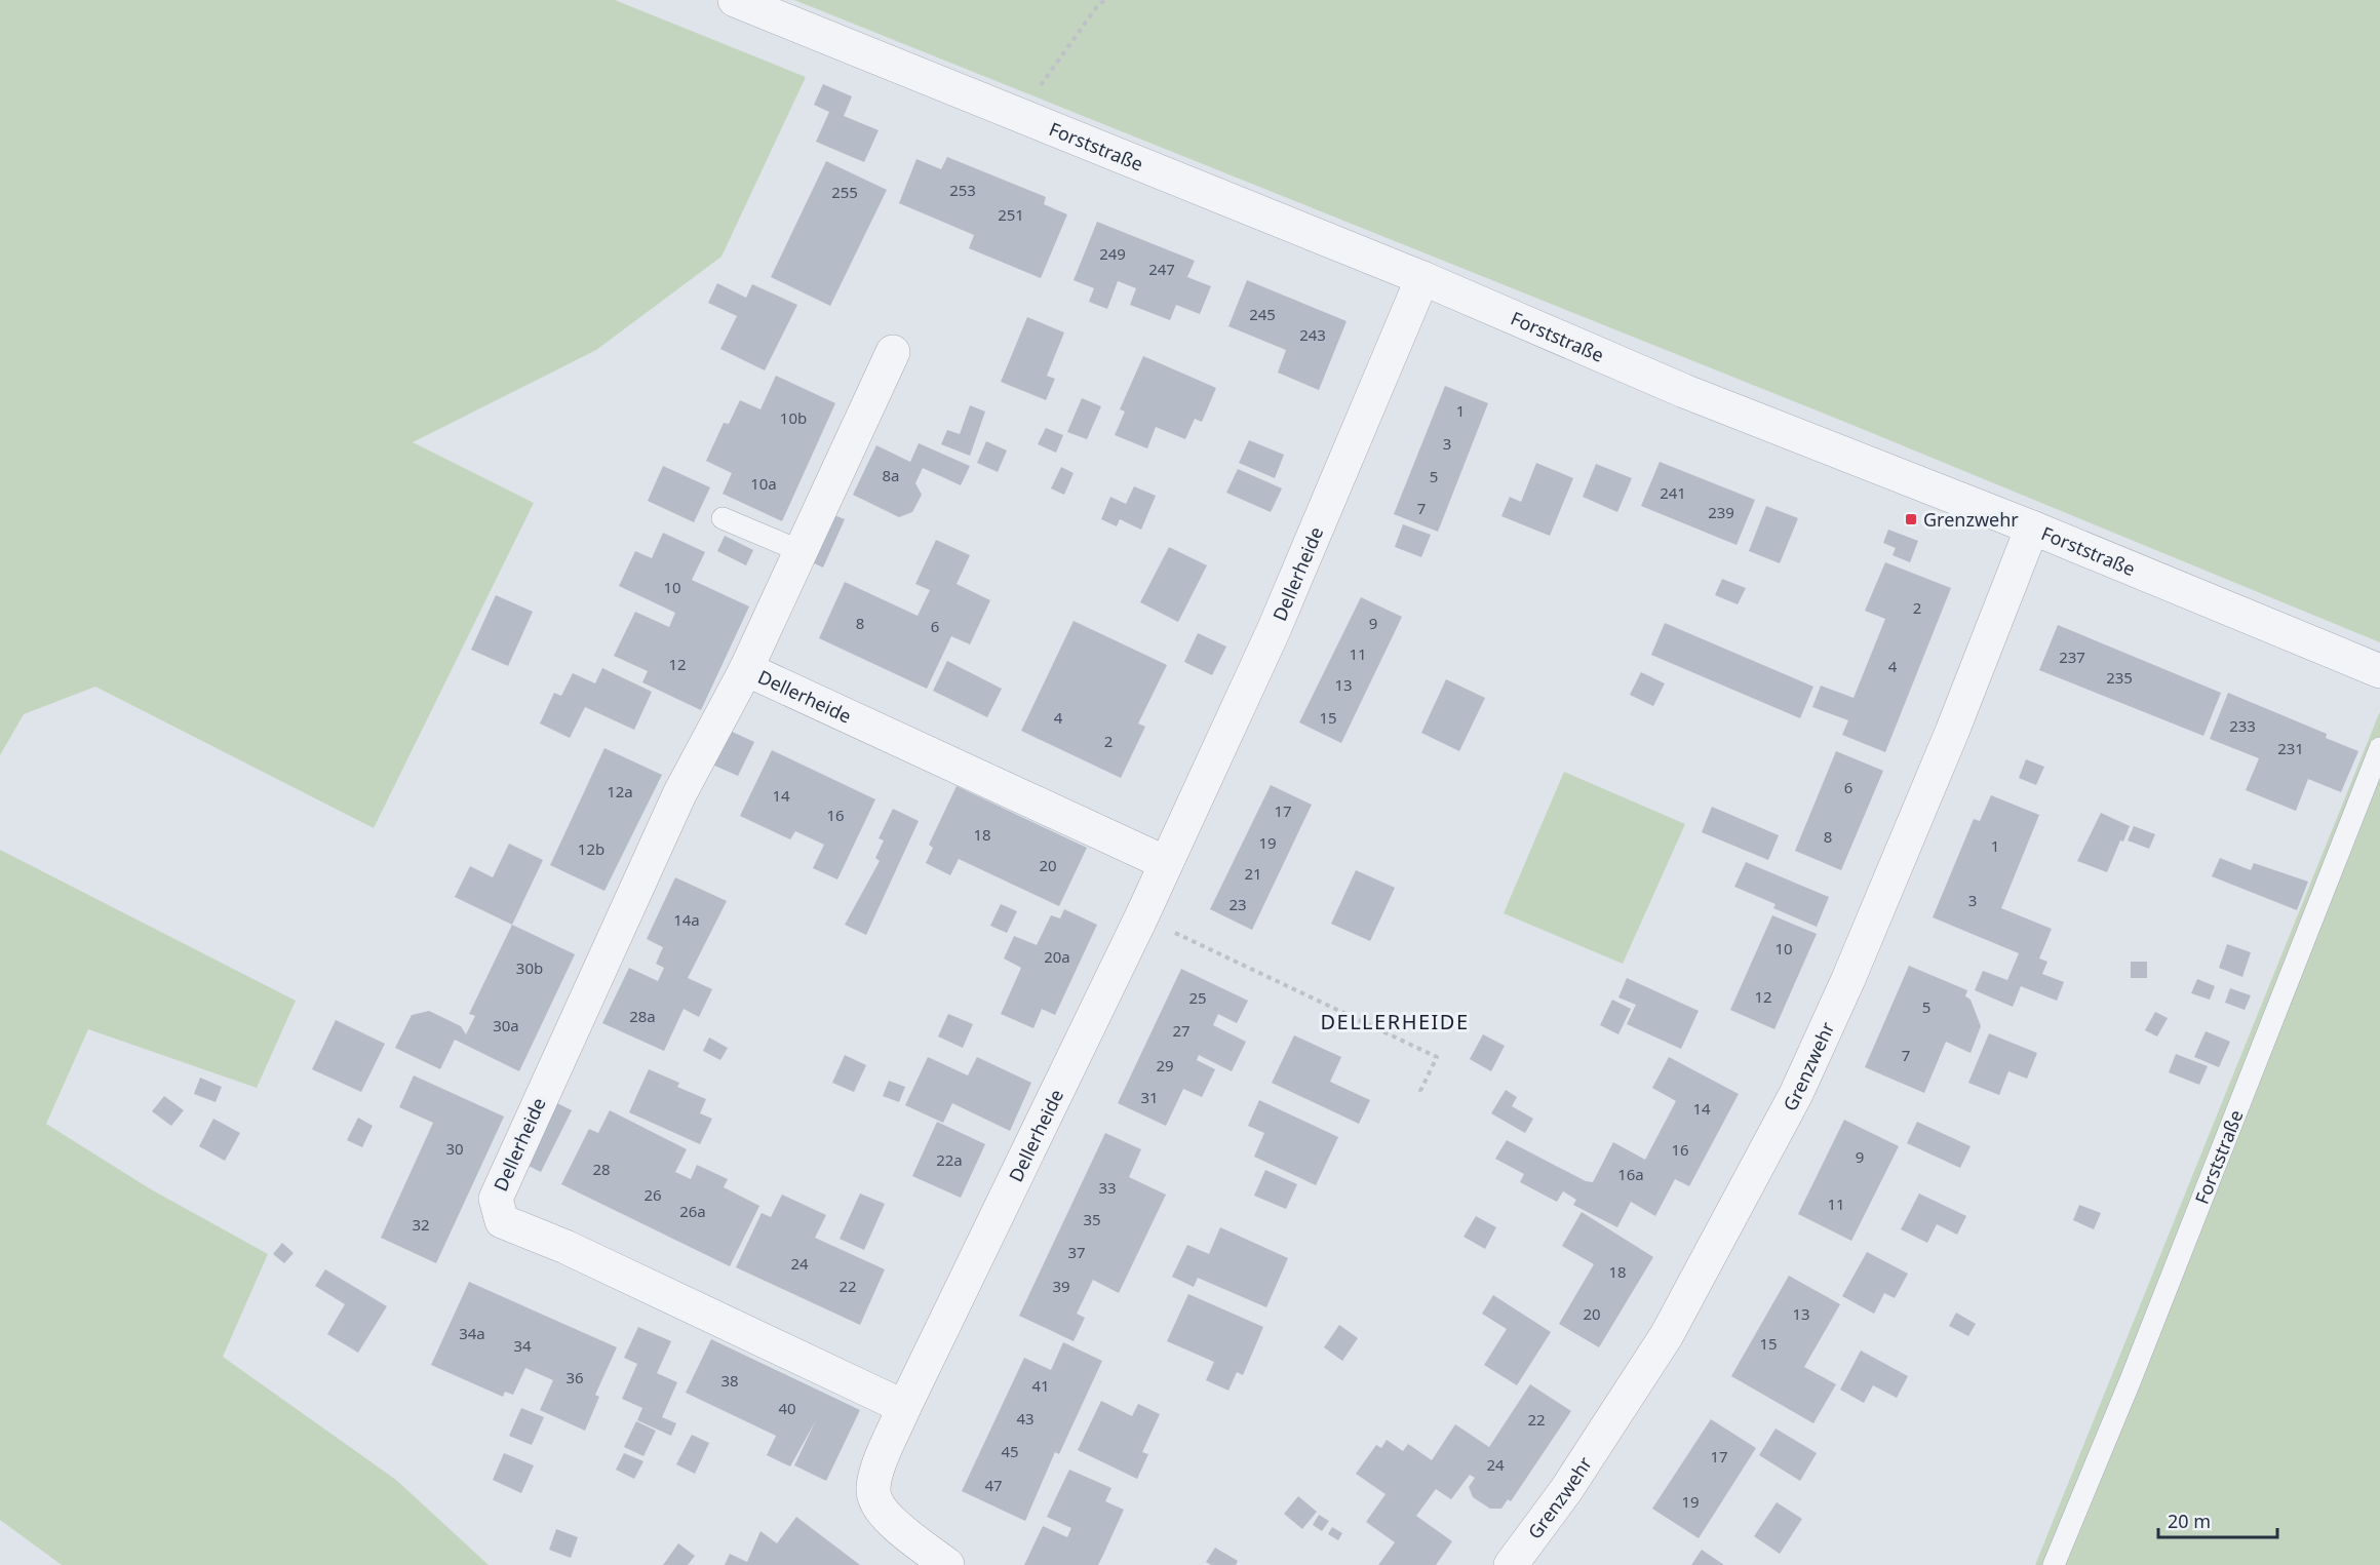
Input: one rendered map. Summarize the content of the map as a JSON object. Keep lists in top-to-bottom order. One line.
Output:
{"streets":{"street":["Forststraße","Dellerheide","Grenzwehr"]},"crossings":[["Forststraße","Dellerheide"],["Forststraße","Grenzwehr"]],"districts":["DELLERHEIDE"],"places":{"transit":["Grenzwehr"]},"house_numbers":["253","255","251","249","247","245","243","1","10b","3","8a","5","10a","241","7","239","10","2","8","9","6","11","237","12","4","235","13","4","15","233","2","231","6","12a","14","17","16","18","8","19","1","12b","20","21","3","23","14a","10","20a","30b","12","25","5","28a","30a","27","7","29","31","14","30","16","9","22a","28","16a","33","26","11","26a","35","32","37","24","18","22","39","20","13","34a","15","34","36","38","41","40","43","22","45","17","24","47","19"],"scale_bar":"20 m"}
